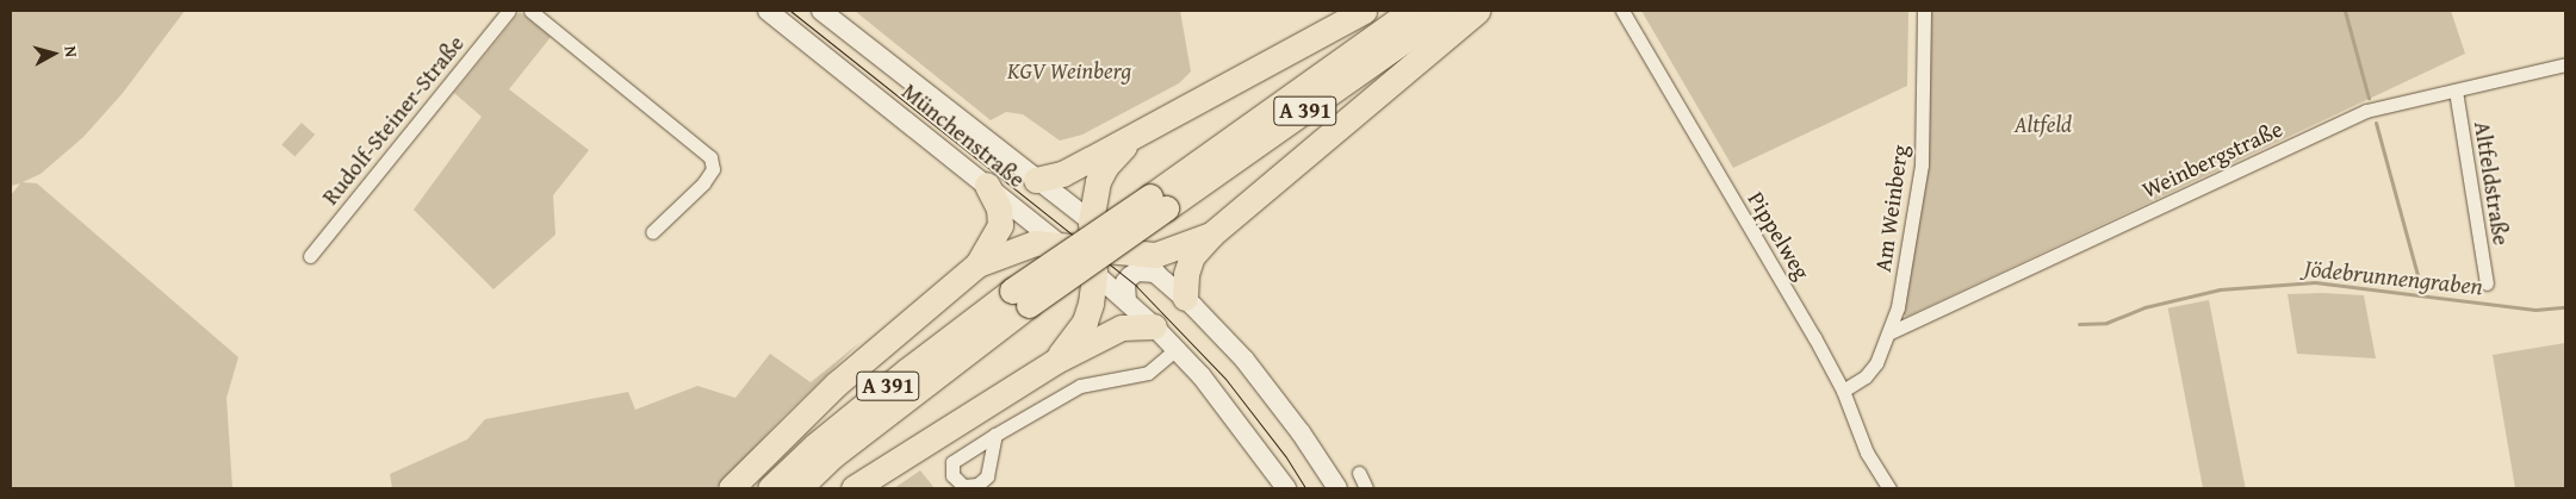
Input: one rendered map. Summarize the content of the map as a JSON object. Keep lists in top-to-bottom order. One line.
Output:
{"streets":{"highway":["A 391"],"main road":["Münchenstraße"],"street":["Rudolf-Steiner-Straße","Weinbergstraße","Altfeldstraße","Am Weinberg","Pippelweg"]},"crossings":[["Weinbergstraße","Altfeldstraße"],["Weinbergstraße","Am Weinberg"],["Am Weinberg","Pippelweg"]],"water":["Jödebrunnengraben"],"parks":["KGV Weinberg","Altfeld"],"north":"right"}
